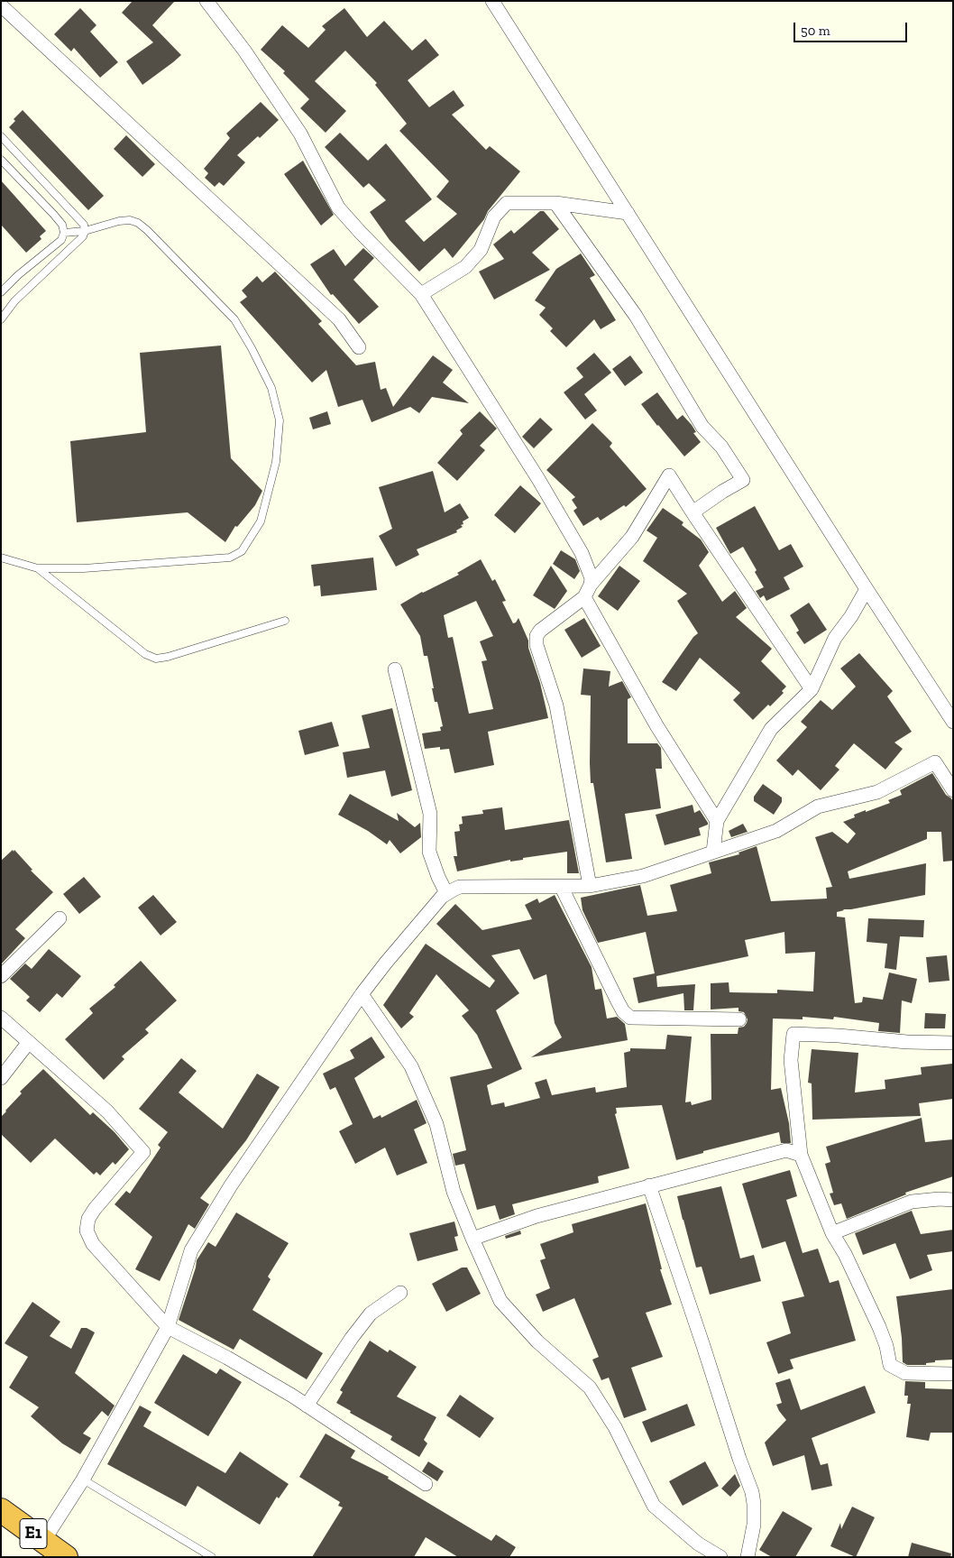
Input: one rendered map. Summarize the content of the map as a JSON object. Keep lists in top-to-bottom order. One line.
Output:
{"streets":{"highway":["E1"]},"scale_bar":"50 m"}
